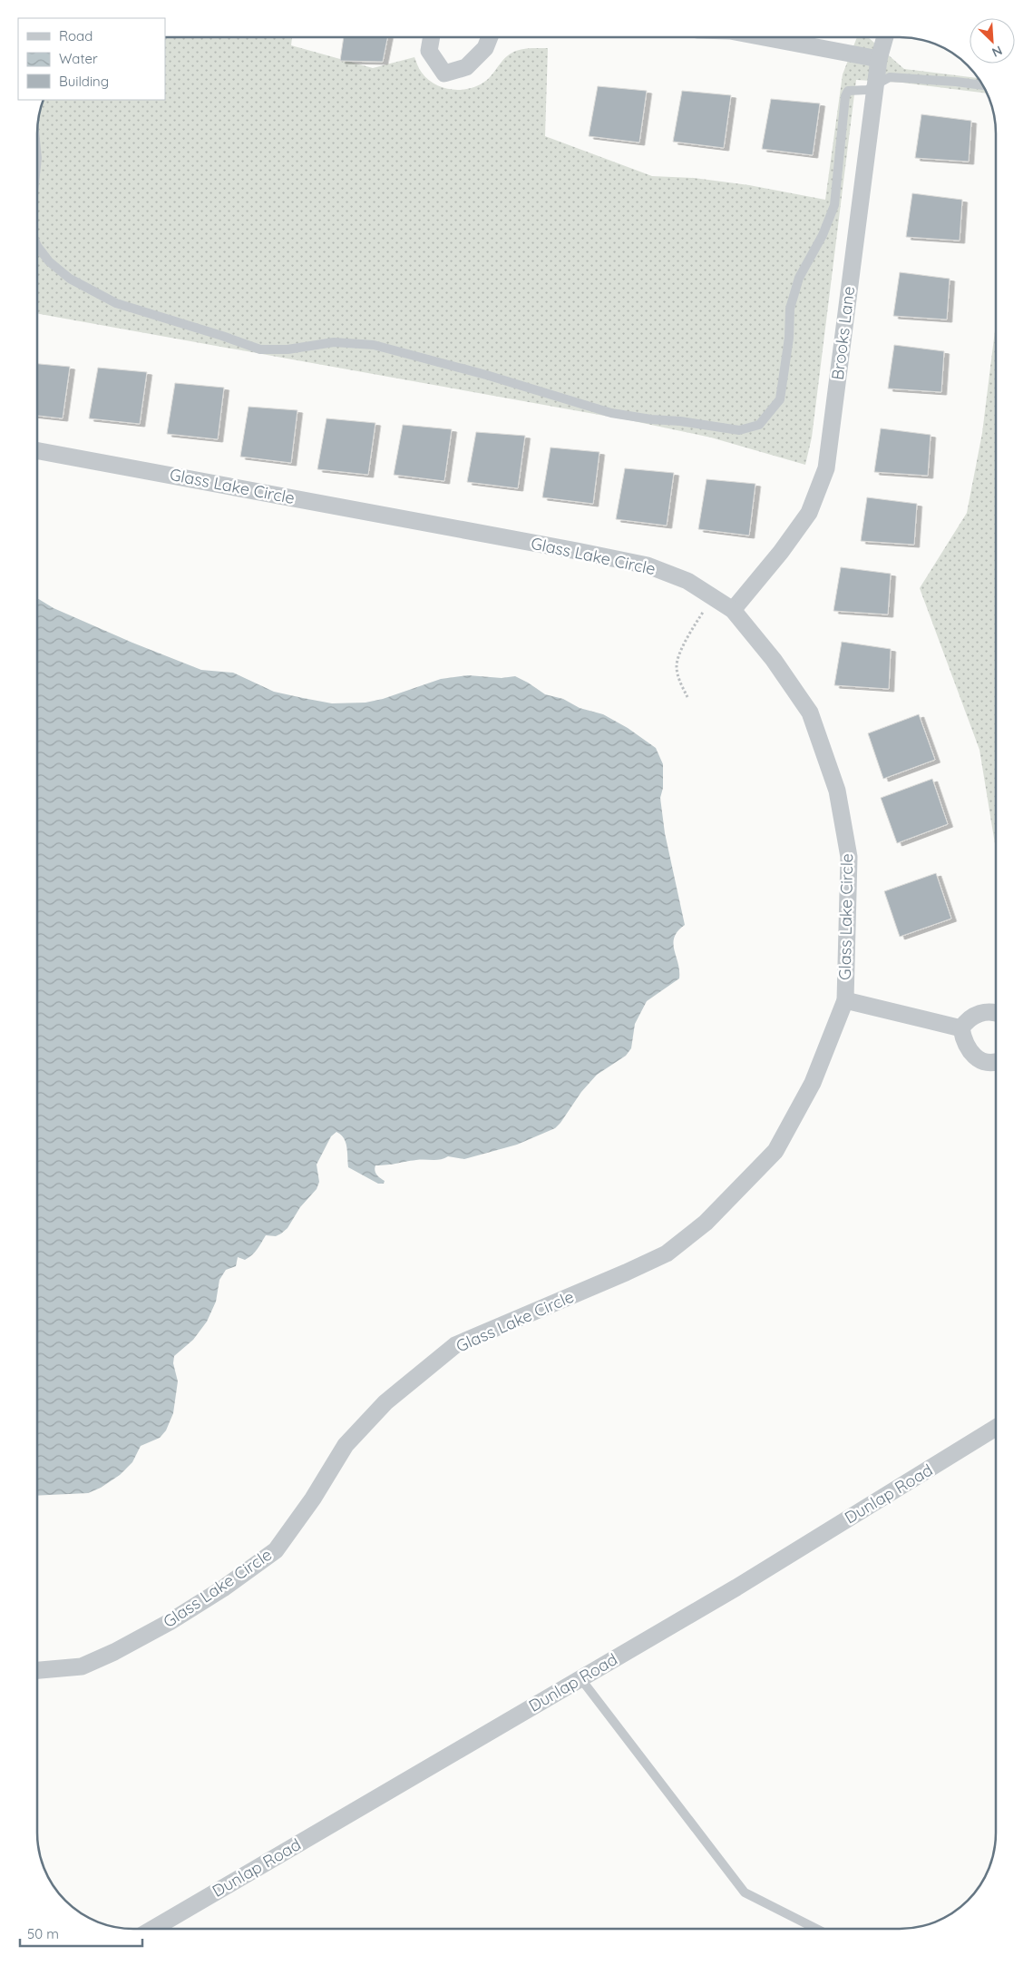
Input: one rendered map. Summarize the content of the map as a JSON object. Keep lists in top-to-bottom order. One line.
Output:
{"streets":{"street":["Brooks Lane","Glass Lake Circle","Dunlap Road"]},"crossings":[["Brooks Lane","Glass Lake Circle"]],"legend":["Road","Water","Building"],"scale_bar":"50 m","north":"bottom right"}
